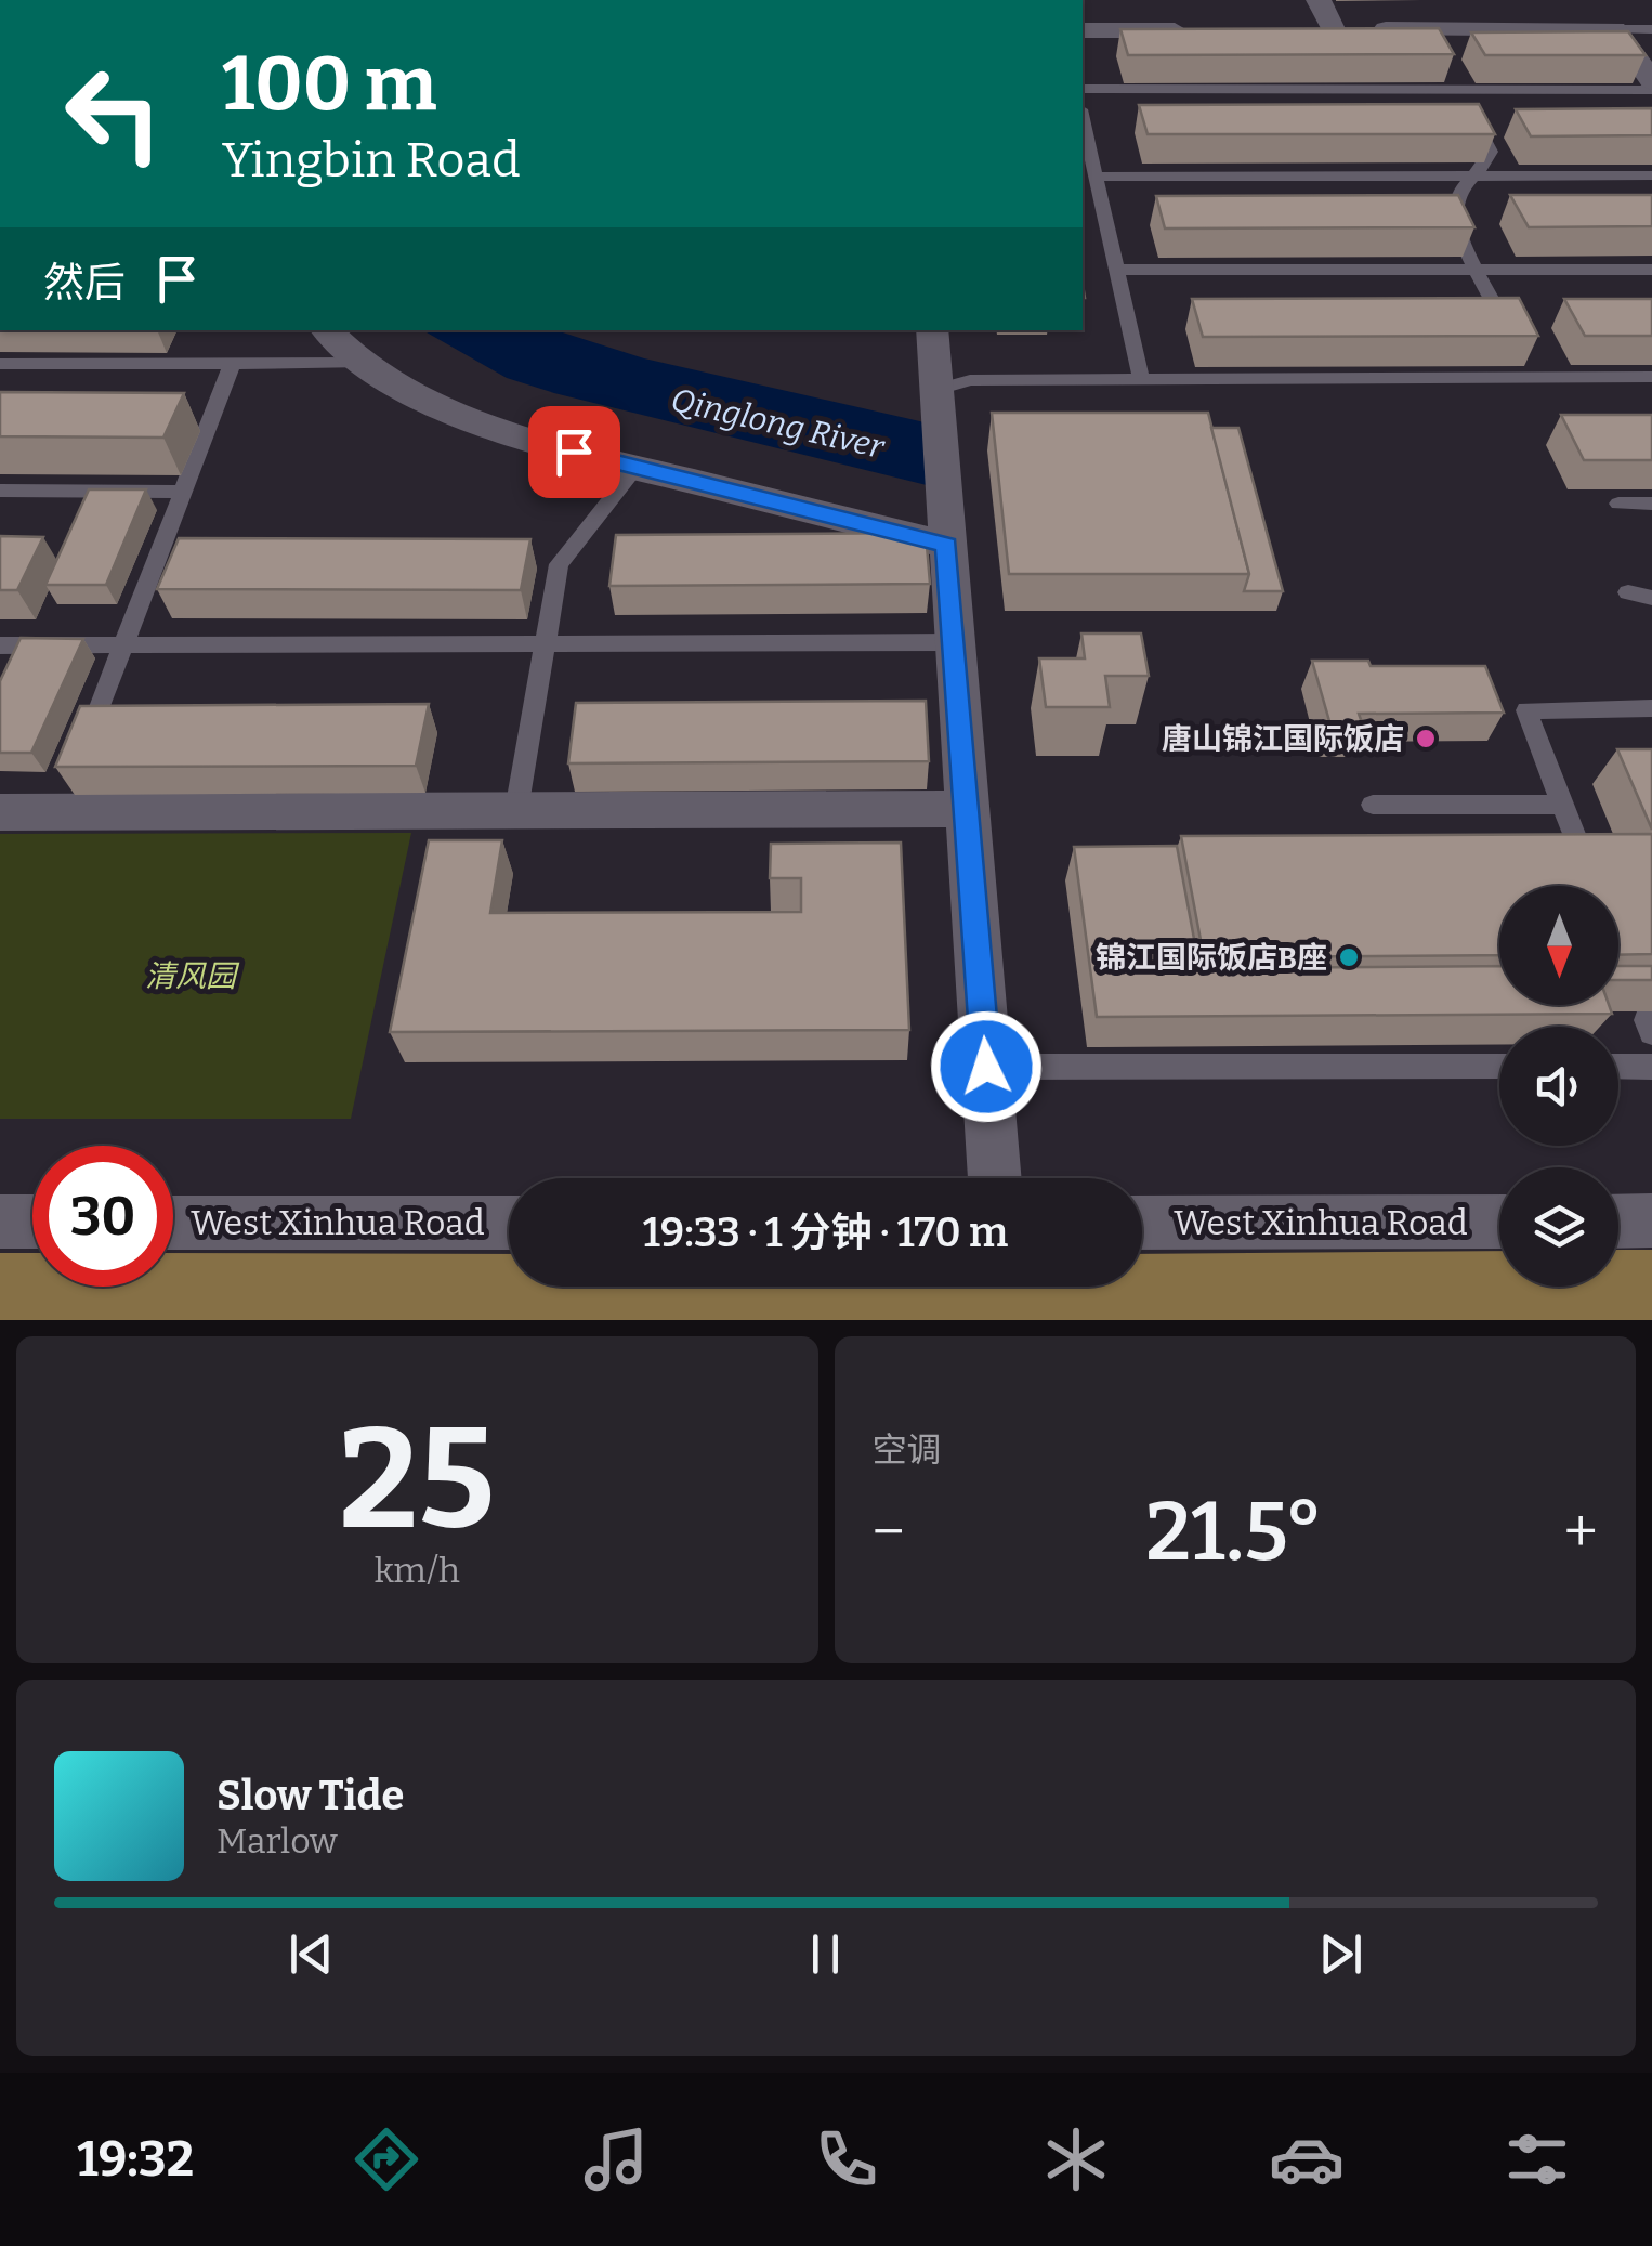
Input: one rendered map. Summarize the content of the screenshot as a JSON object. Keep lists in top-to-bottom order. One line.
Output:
{"streets":{"street":["West Xinhua Road"]},"water":["Qinglong River"],"parks":["清风园"],"places":["唐山锦江国际饭店","锦江国际饭店B座"],"north":"bottom","page":{"turn":["100 m","Yingbin Road"],"then":"然后","limit":"30","trip":"19:33 · 1 分钟 · 170 m","tile":[["25","km/h"],"空调"],"heat":["−","21.5°","+"],"song":["Slow Tide","Marlow"],"tabs":"19:32"}}
